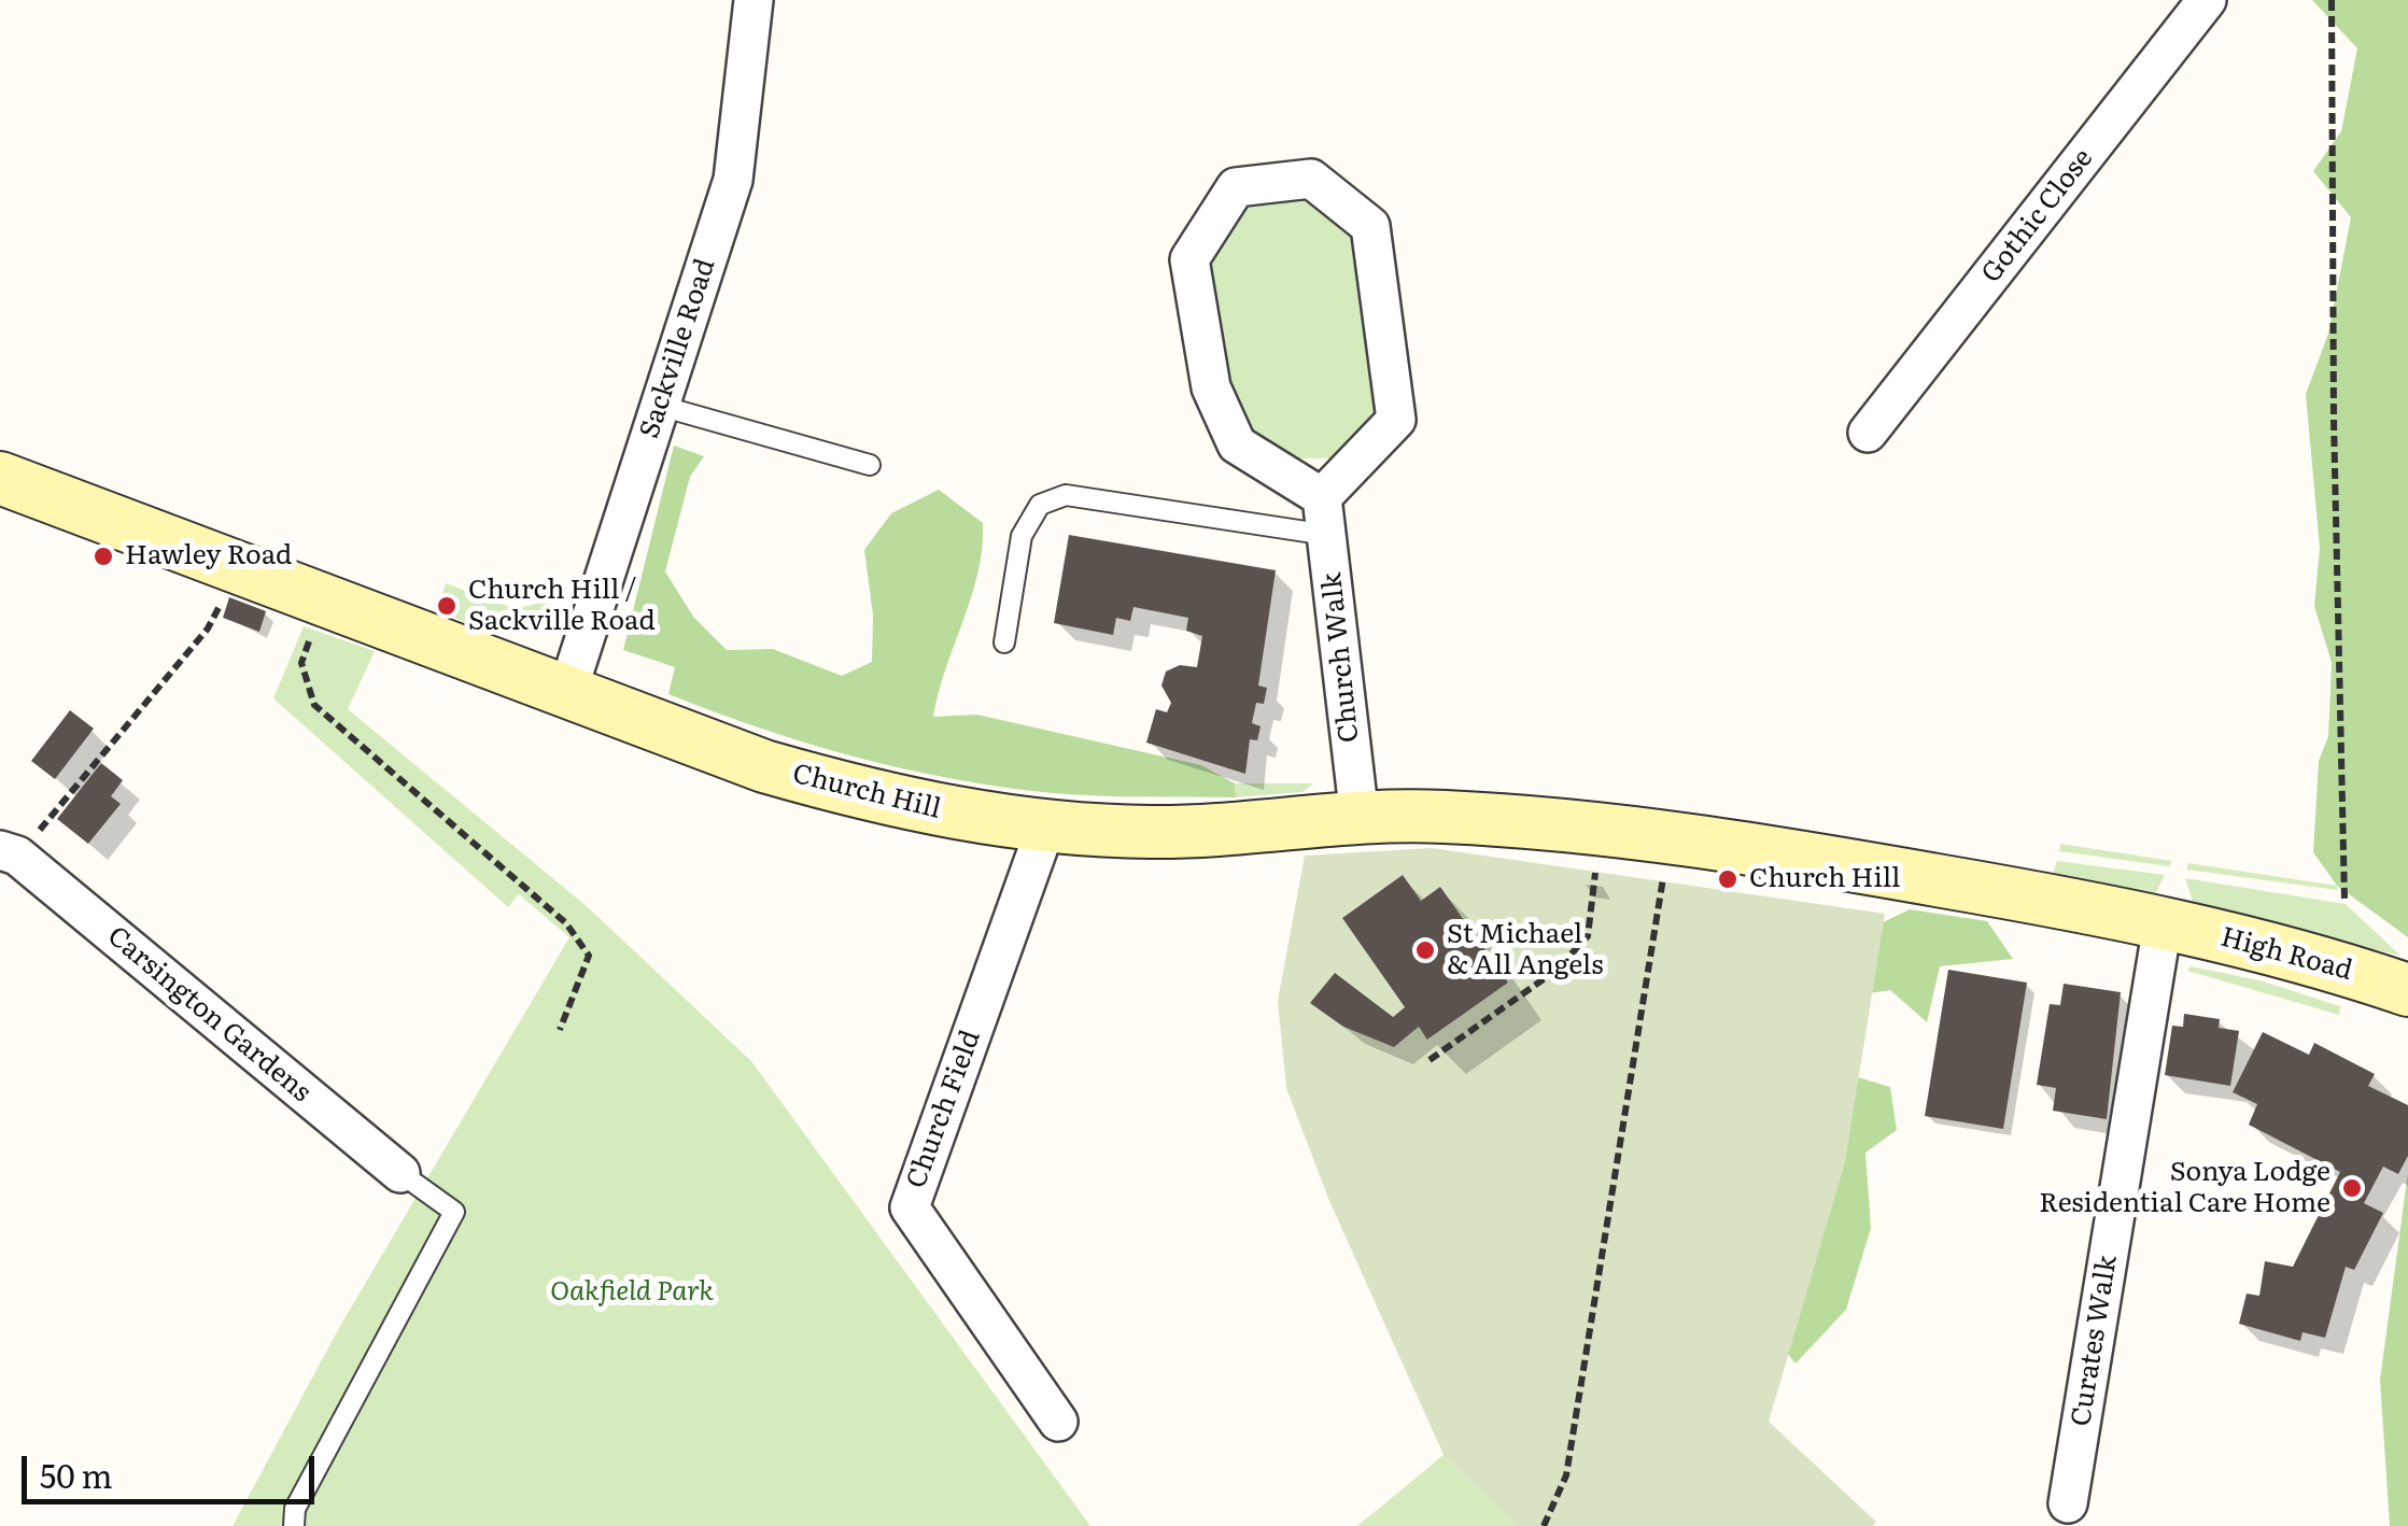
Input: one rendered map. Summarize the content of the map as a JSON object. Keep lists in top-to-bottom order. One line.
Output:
{"streets":{"main road":["Church Hill","High Road"],"street":["Gothic Close","Sackville Road","Church Walk","Carsington Gardens","Church Field","Curates Walk"]},"crossings":[["Sackville Road","Church Hill"],["Church Walk","Church Hill"],["Church Hill","High Road"],["Church Hill","Church Field"],["Church Hill","Curates Walk"],["High Road","Curates Walk"]],"parks":["Oakfield Park"],"places":["Hawley Road","Church Hill / Sackville Road","Church Hill","St Michael & All Angels","Sonya Lodge Residential Care Home"],"scale_bar":"50 m"}
